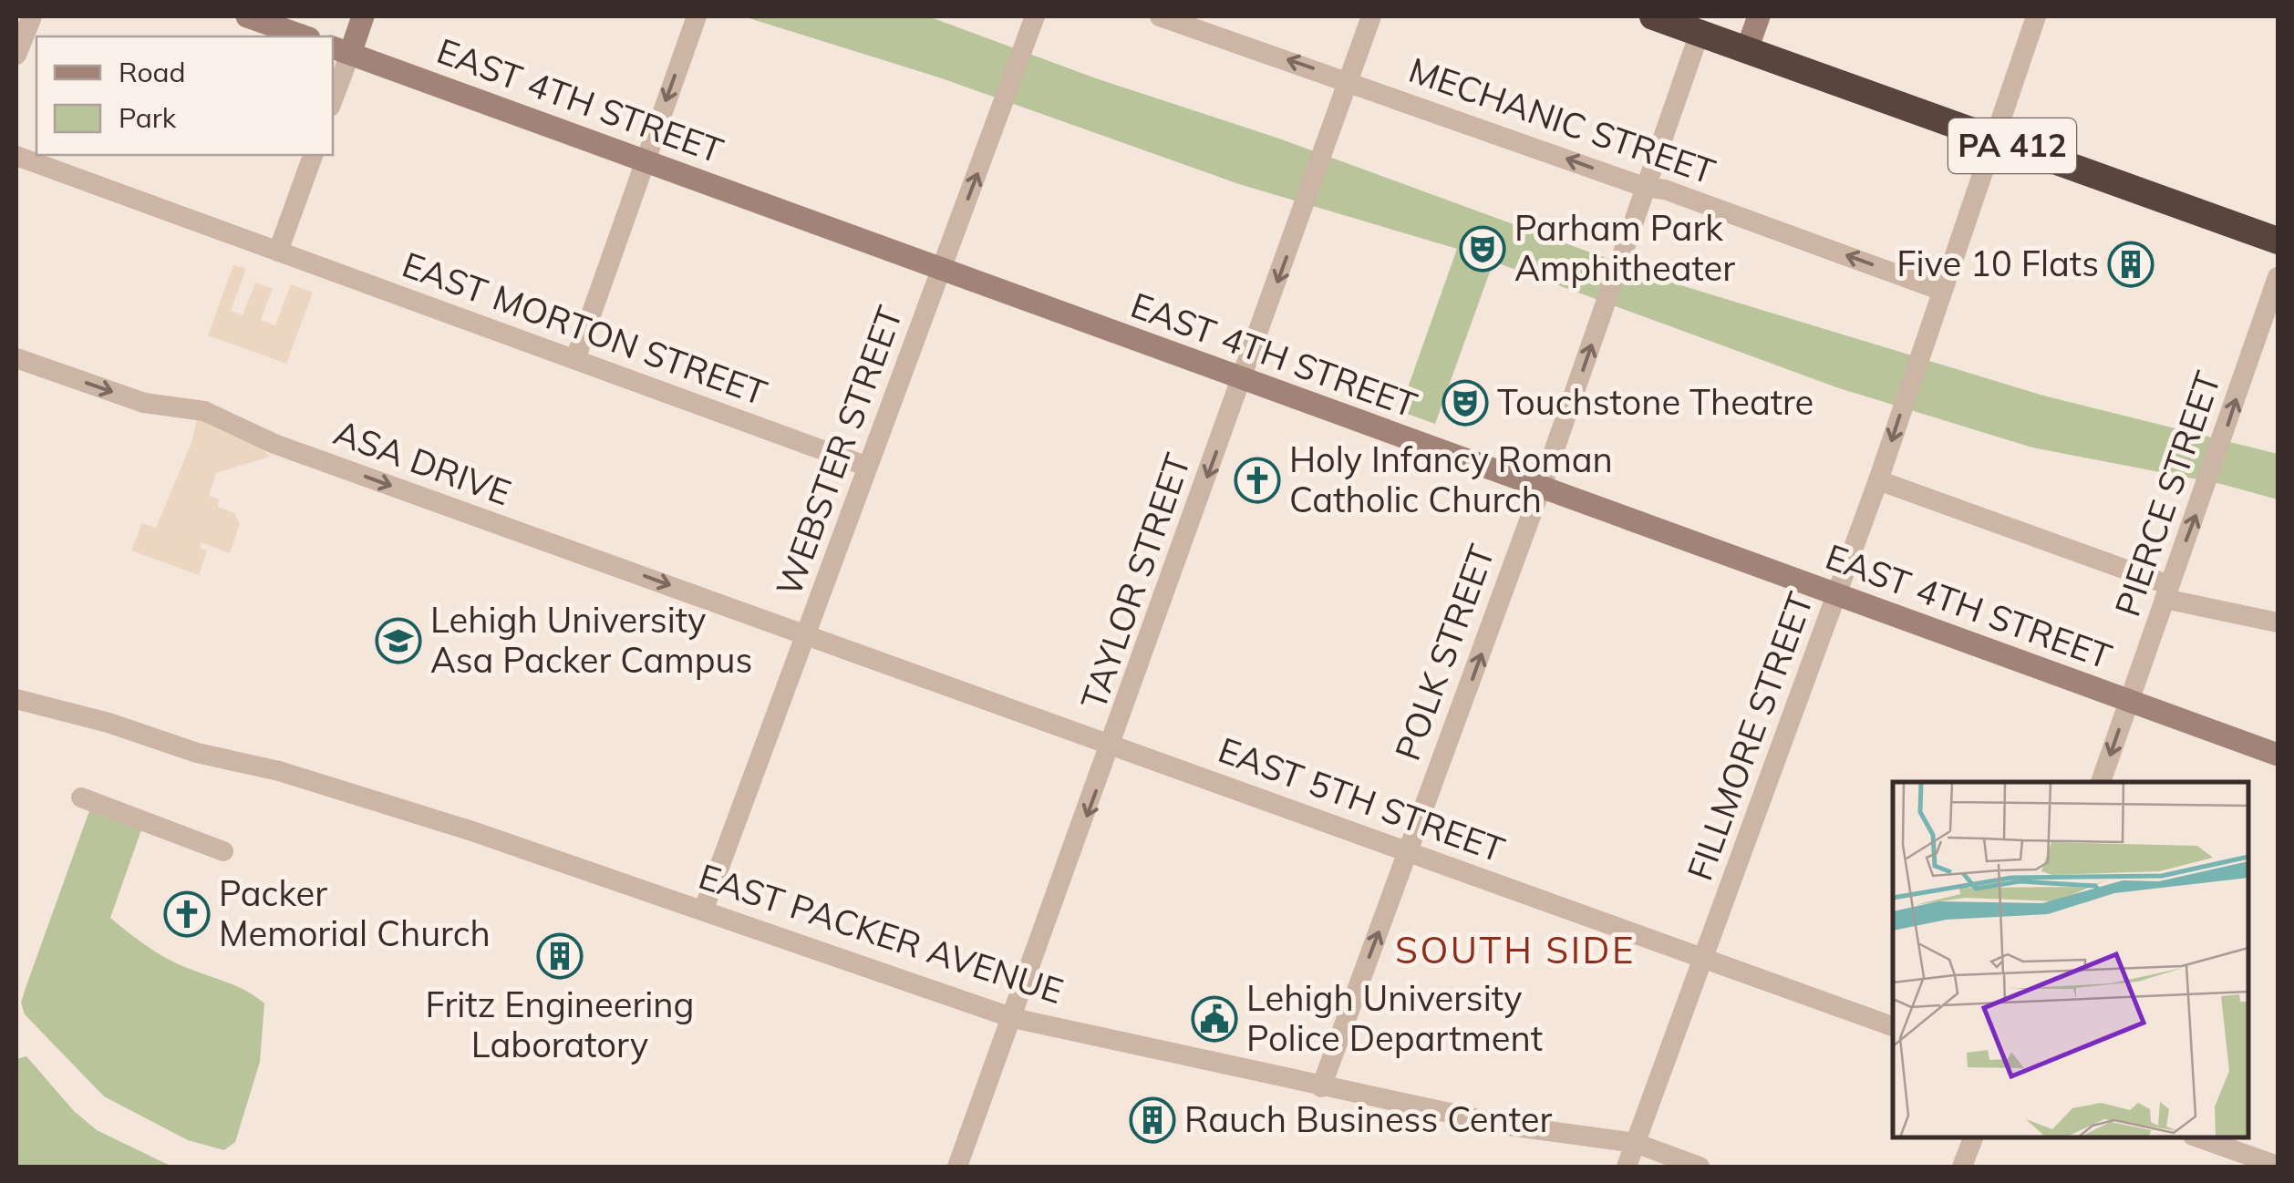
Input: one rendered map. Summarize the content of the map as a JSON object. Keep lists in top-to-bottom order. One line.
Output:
{"streets":{"highway":["PA 412"],"main road":["EAST 4TH STREET"],"street":["MECHANIC STREET","EAST MORTON STREET","WEBSTER STREET","ASA DRIVE","PIERCE STREET","TAYLOR STREET","POLK STREET","FILLMORE STREET","EAST 5TH STREET","EAST PACKER AVENUE"]},"crossings":[["EAST 4TH STREET","WEBSTER STREET"],["EAST 4TH STREET","PIERCE STREET"],["EAST 4TH STREET","TAYLOR STREET"],["EAST 4TH STREET","POLK STREET"],["EAST 4TH STREET","FILLMORE STREET"],["MECHANIC STREET","TAYLOR STREET"],["MECHANIC STREET","POLK STREET"],["MECHANIC STREET","FILLMORE STREET"],["PA 412","POLK STREET"],["PA 412","FILLMORE STREET"],["EAST MORTON STREET","WEBSTER STREET"],["WEBSTER STREET","ASA DRIVE"],["WEBSTER STREET","EAST 5TH STREET"],["WEBSTER STREET","EAST PACKER AVENUE"],["ASA DRIVE","EAST 5TH STREET"],["TAYLOR STREET","EAST 5TH STREET"],["TAYLOR STREET","EAST PACKER AVENUE"],["POLK STREET","EAST 5TH STREET"],["POLK STREET","EAST PACKER AVENUE"],["FILLMORE STREET","EAST 5TH STREET"],["FILLMORE STREET","EAST PACKER AVENUE"]],"one_way":["MECHANIC STREET","ASA DRIVE","TAYLOR STREET","POLK STREET"],"districts":["SOUTH SIDE"],"places":{"theatre":["Parham Park Amphitheater","Touchstone Theatre"],"building":["Five 10 Flats","Fritz Engineering Laboratory","Rauch Business Center"],"church":["Holy Infancy Roman Catholic Church","Packer Memorial Church"],"school or university":["Lehigh University Asa Packer Campus"],"public building":["Lehigh University Police Department"]},"legend":["Road","Park"]}
